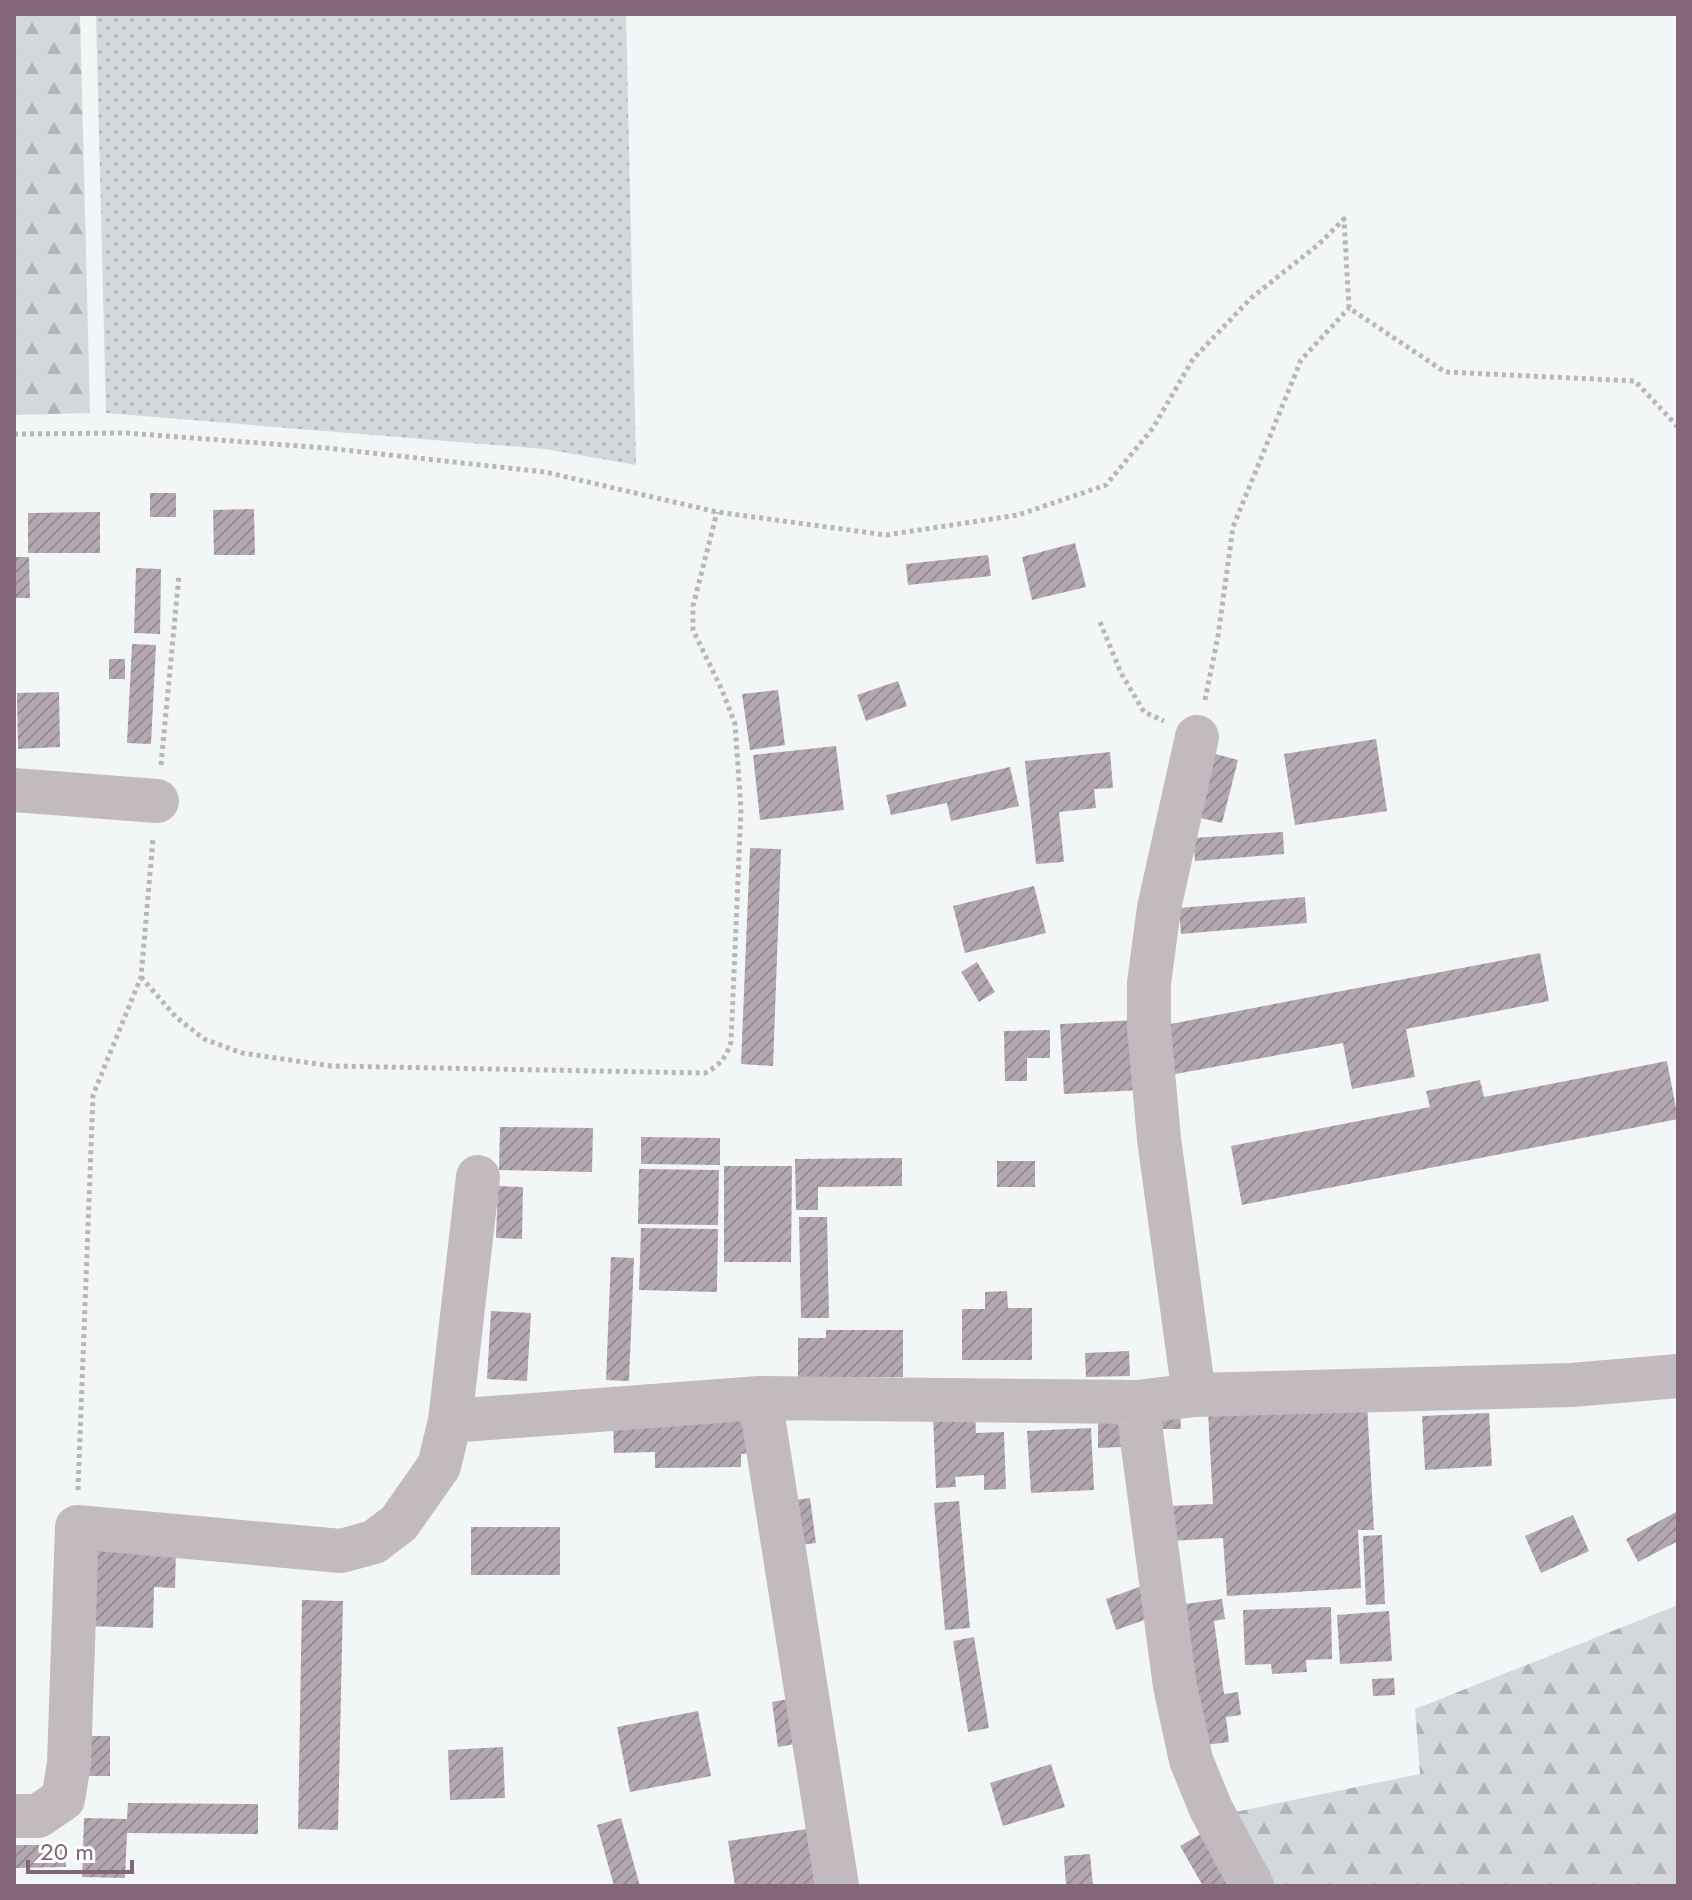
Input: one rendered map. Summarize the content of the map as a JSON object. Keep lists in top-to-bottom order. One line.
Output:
{"scale_bar":"20 m"}
